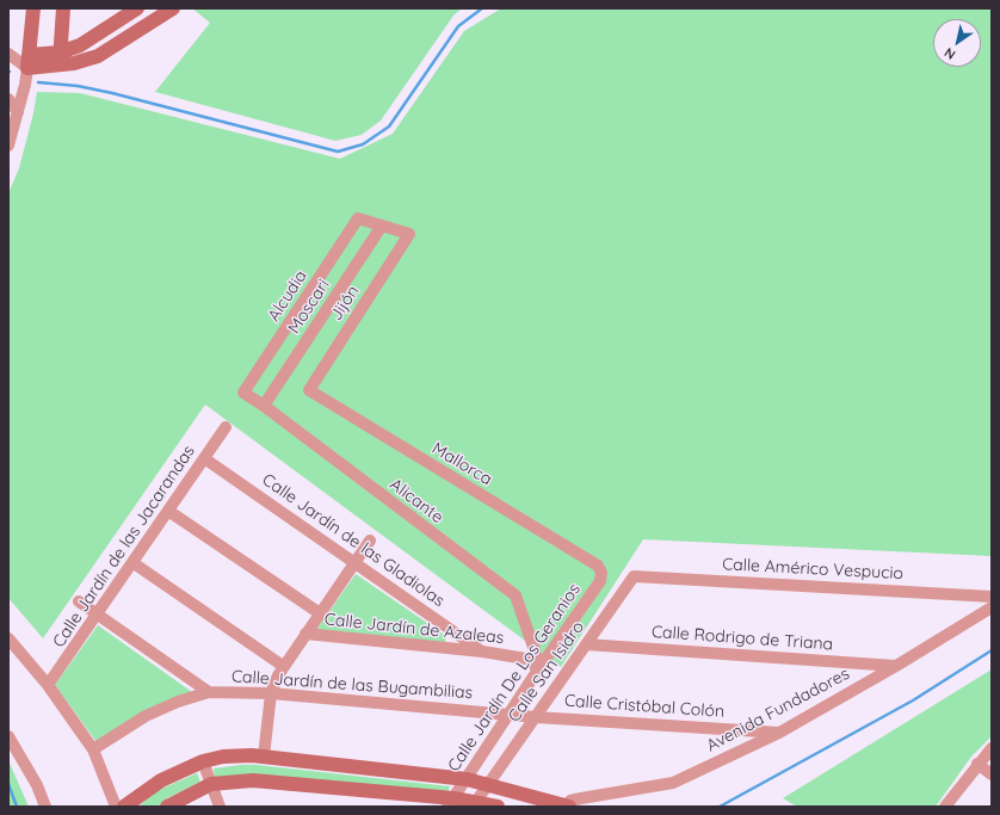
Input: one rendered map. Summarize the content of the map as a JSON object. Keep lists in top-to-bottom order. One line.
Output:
{"streets":{"street":["Alcudia","Jijón","Moscari","Mallorca","Alicante","Calle Jardín de las Gladiolas","Calle Jardín de las Jacarandas","Calle Américo Vespucio","Calle Jardín de Azaleas","Calle Rodrigo de Triana","Calle San Isidro","Calle Jardín De Los Geranios","Calle Jardín de las Bugambilias","Calle Cristóbal Colón","Avenida Fundadores"]},"crossings":[["Alcudia","Jijón"],["Alcudia","Moscari"],["Alcudia","Alicante"],["Jijón","Moscari"],["Jijón","Mallorca"],["Moscari","Alicante"],["Mallorca","Calle Jardín De Los Geranios"],["Alicante","Calle Jardín de Azaleas"],["Calle Jardín de las Gladiolas","Calle Jardín de las Jacarandas"],["Calle Jardín de las Gladiolas","Calle Jardín de Azaleas"],["Calle Américo Vespucio","Calle San Isidro"],["Calle Rodrigo de Triana","Calle San Isidro"],["Calle Rodrigo de Triana","Avenida Fundadores"],["Calle San Isidro","Calle Jardín de las Bugambilias"],["Calle San Isidro","Calle Cristóbal Colón"],["Calle Jardín De Los Geranios","Calle Jardín de las Bugambilias"],["Calle Jardín de las Bugambilias","Calle Cristóbal Colón"],["Calle Cristóbal Colón","Avenida Fundadores"]],"north":"bottom left"}
